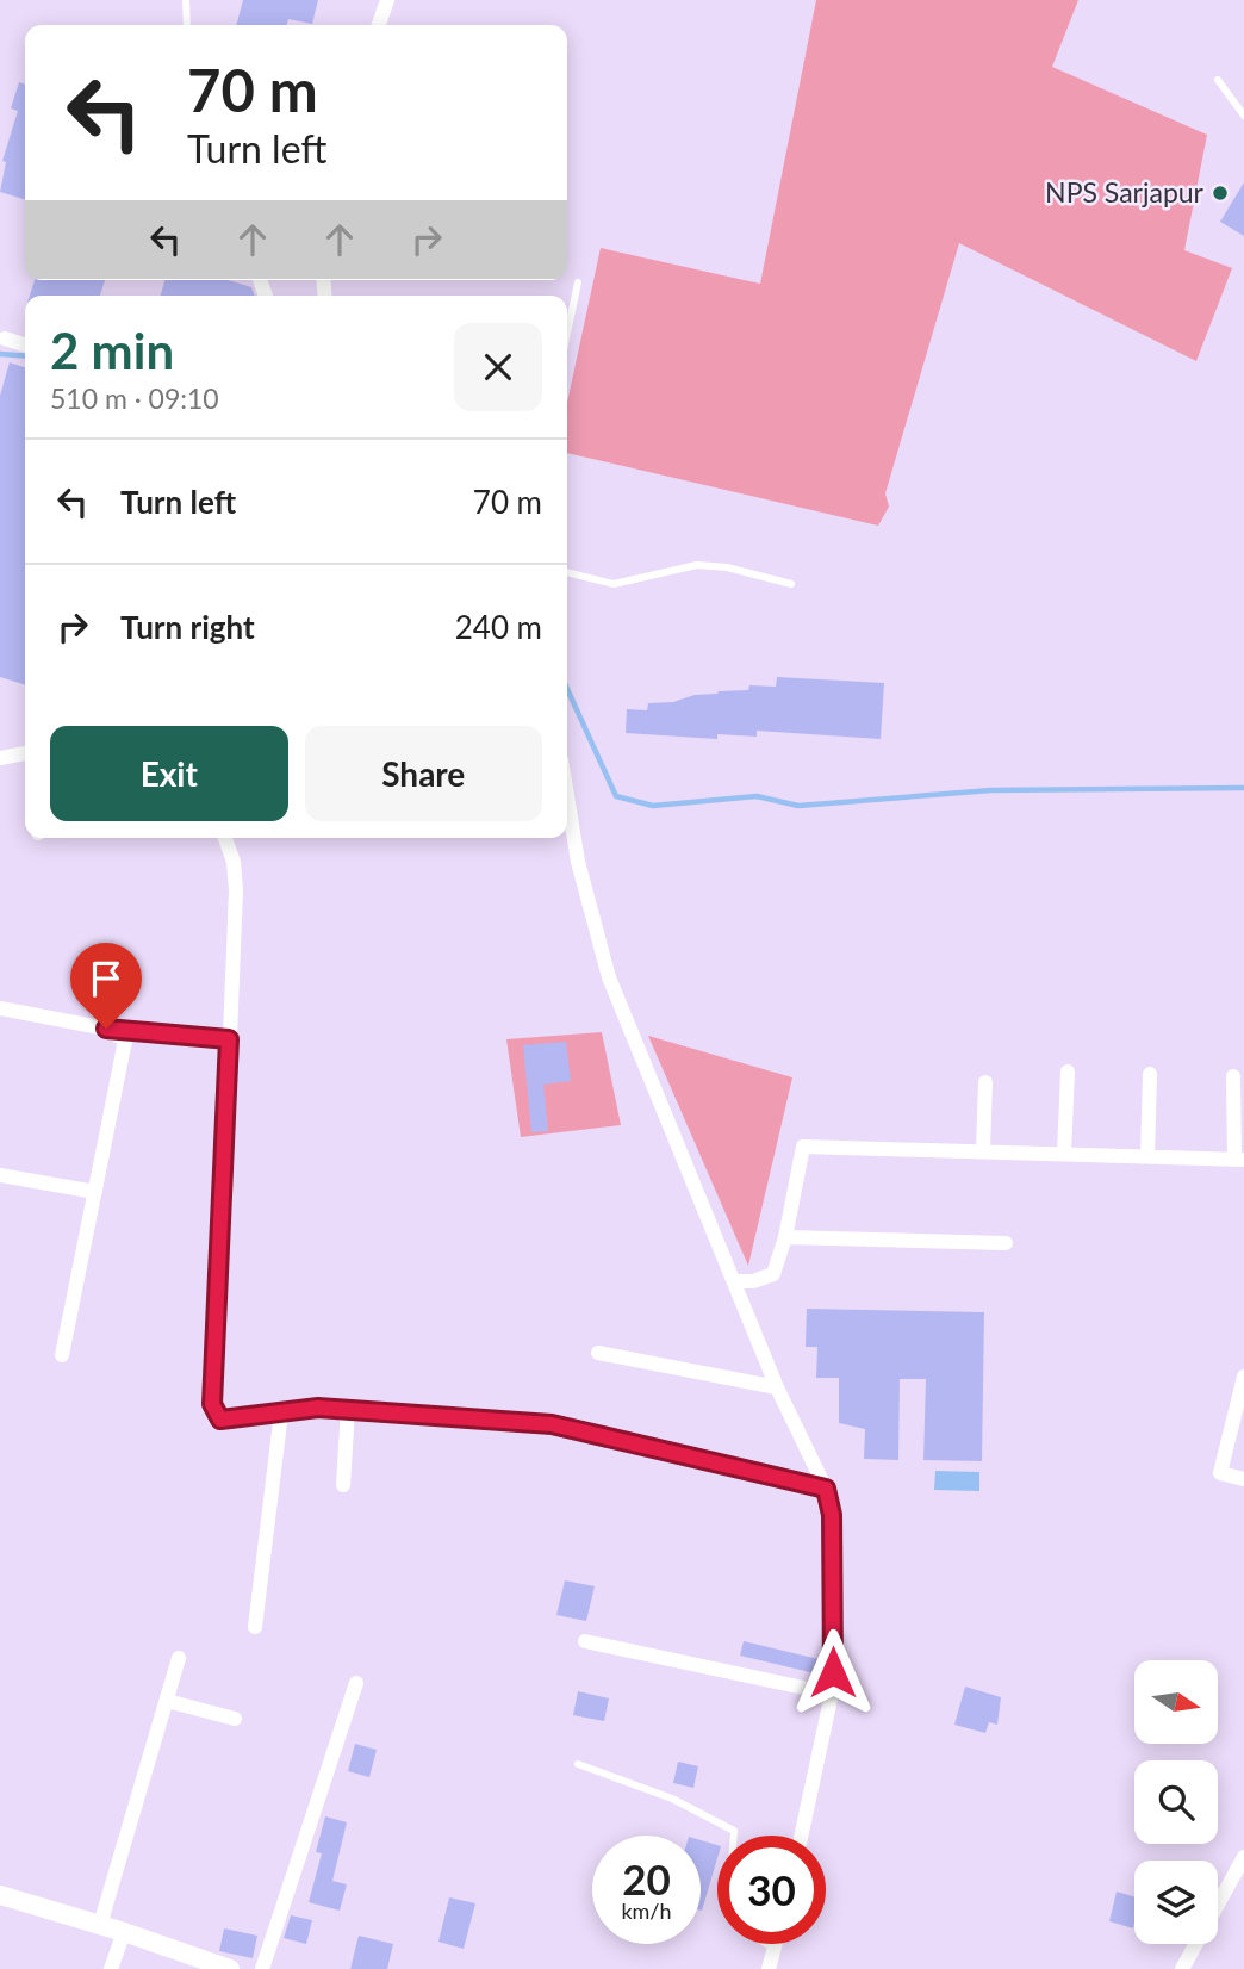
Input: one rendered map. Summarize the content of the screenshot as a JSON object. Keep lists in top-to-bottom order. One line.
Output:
{"places":["NPS Sarjapur"],"north":"right","page":{"turn":["70 m","Turn left"],"heading":["2 min","510 m · 09:10"],"list":[{"name":"Turn left","value":"70 m"},{"name":"Turn right","value":"240 m"}],"buttons":["Exit","Share"],"speed":"20 km/h","limit":"30"}}
